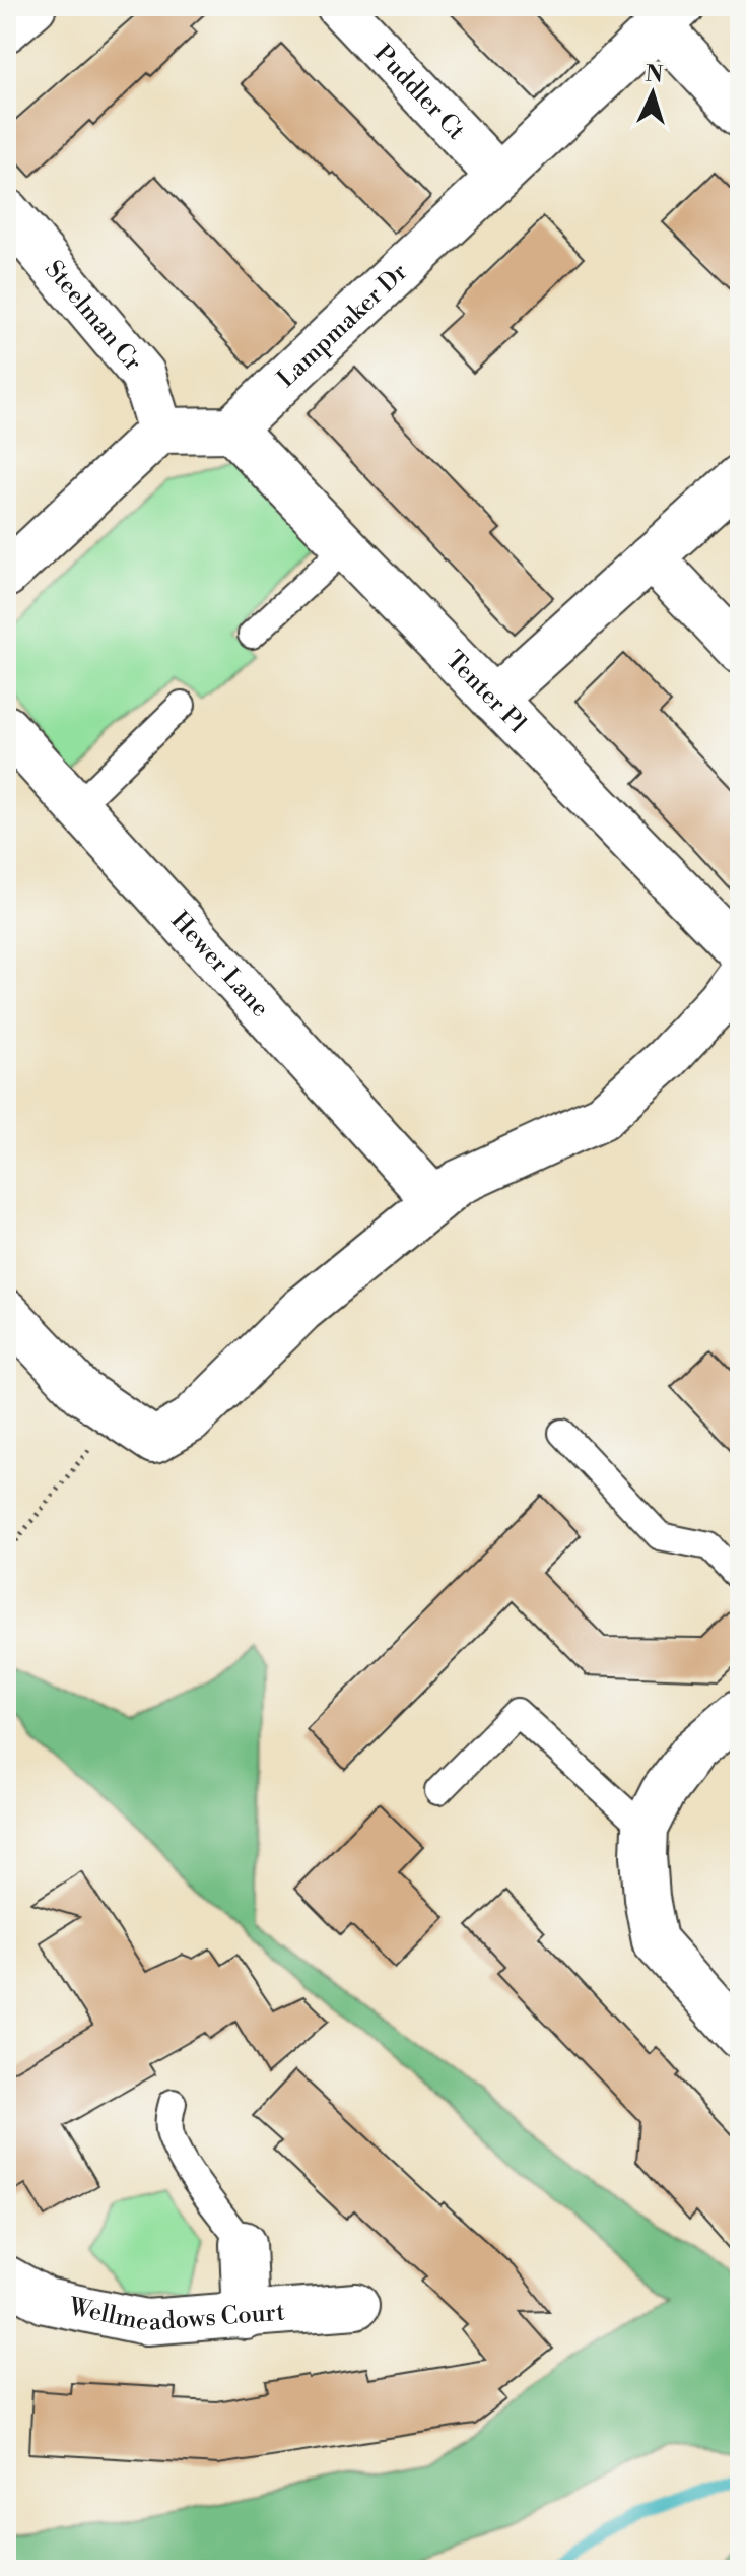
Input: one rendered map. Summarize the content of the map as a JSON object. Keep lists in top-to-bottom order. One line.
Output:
{"streets":{"street":["Puddler Ct","Steelman Cr","Lampmaker Dr","Tenter Pl","Hewer Lane","Wellmeadows Court"]},"crossings":[["Puddler Ct","Lampmaker Dr"],["Lampmaker Dr","Tenter Pl"]],"north":"top"}
